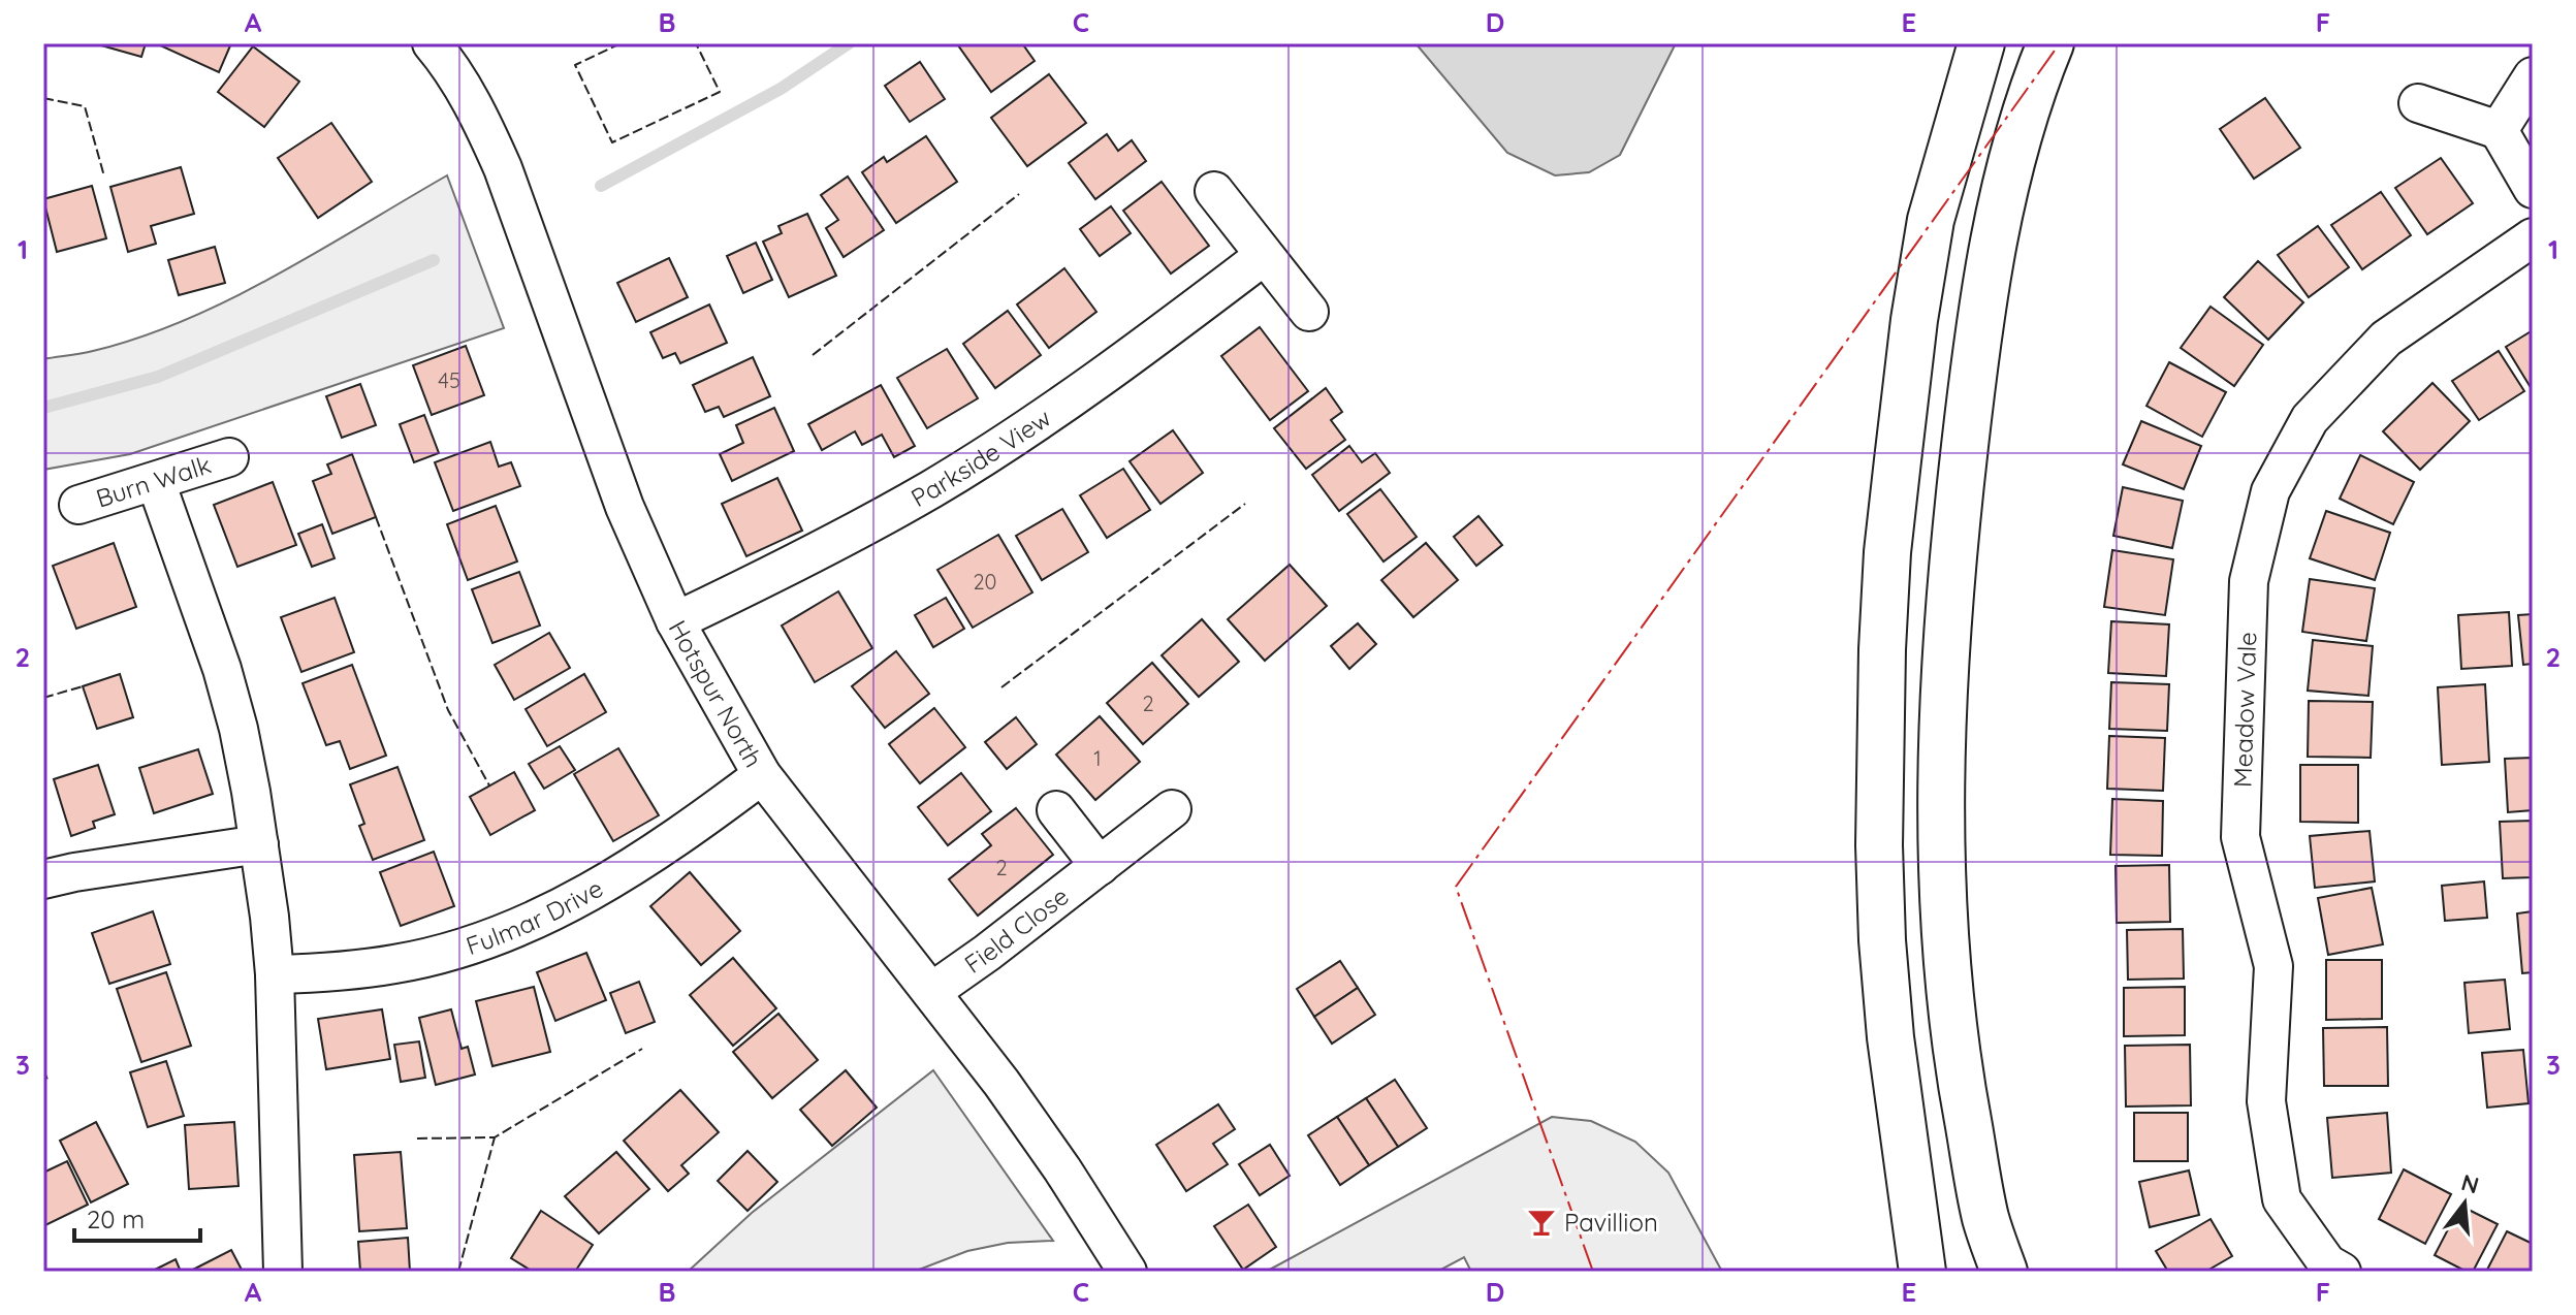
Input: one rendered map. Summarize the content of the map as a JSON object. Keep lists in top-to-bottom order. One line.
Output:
{"streets":{"street":["Parkside View","Burn Walk","Hotspur North","Meadow Vale","Fulmar Drive","Field Close"]},"crossings":[["Parkside View","Hotspur North"],["Hotspur North","Fulmar Drive"],["Hotspur North","Field Close"]],"places":{"bar":["Pavillion"]},"house_numbers":["45","20","2","1","2"],"scale_bar":"20 m","north":"top","grid":{"columns":["A","B","C","D","E","F"],"rows":["1","2","3"]}}
